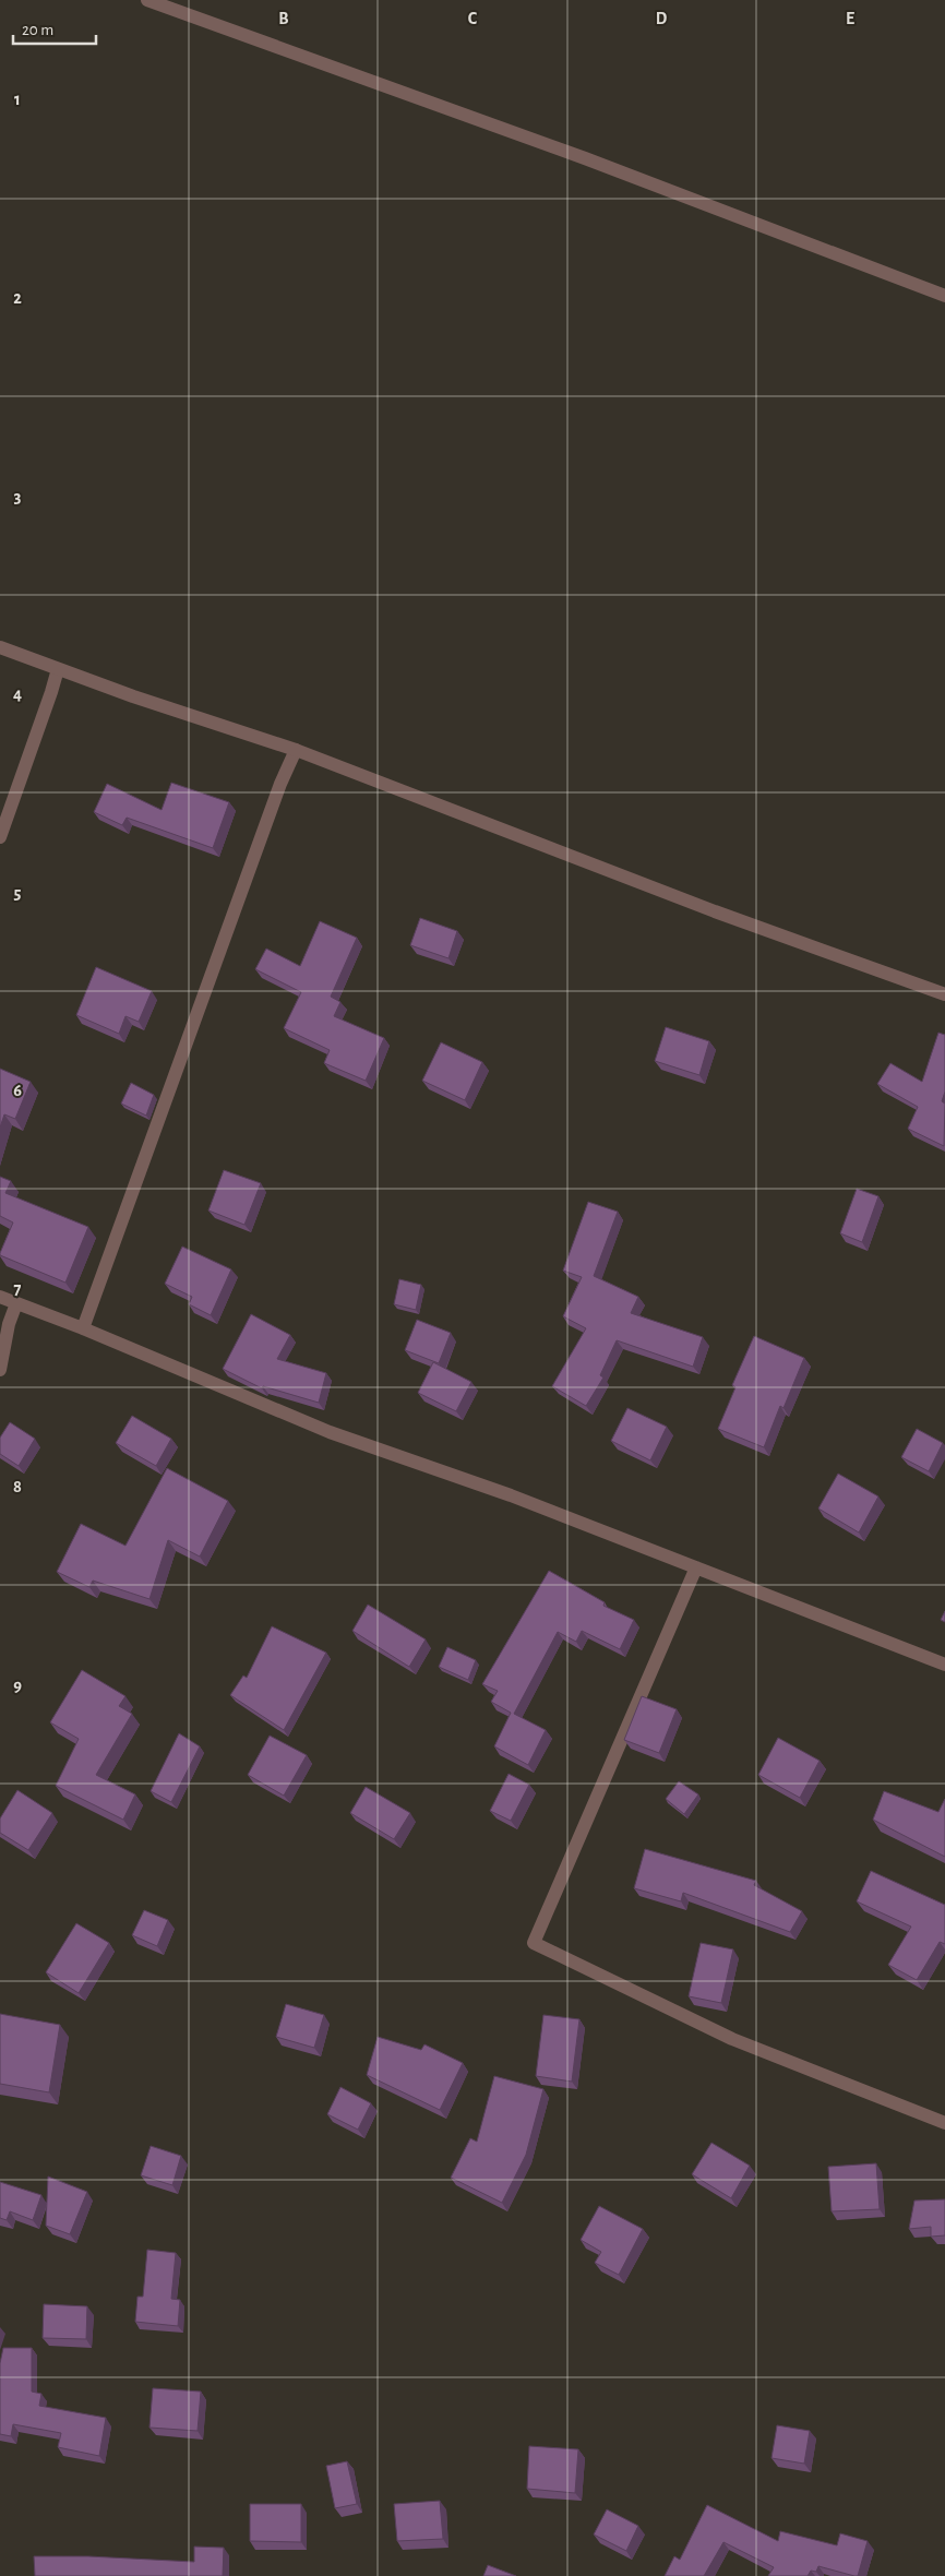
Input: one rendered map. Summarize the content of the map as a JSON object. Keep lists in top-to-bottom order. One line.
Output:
{"scale_bar":"20 m","grid":{"columns":["B","C","D","E"],"rows":["1","2","3","4","5","6","7","8","9"]}}
